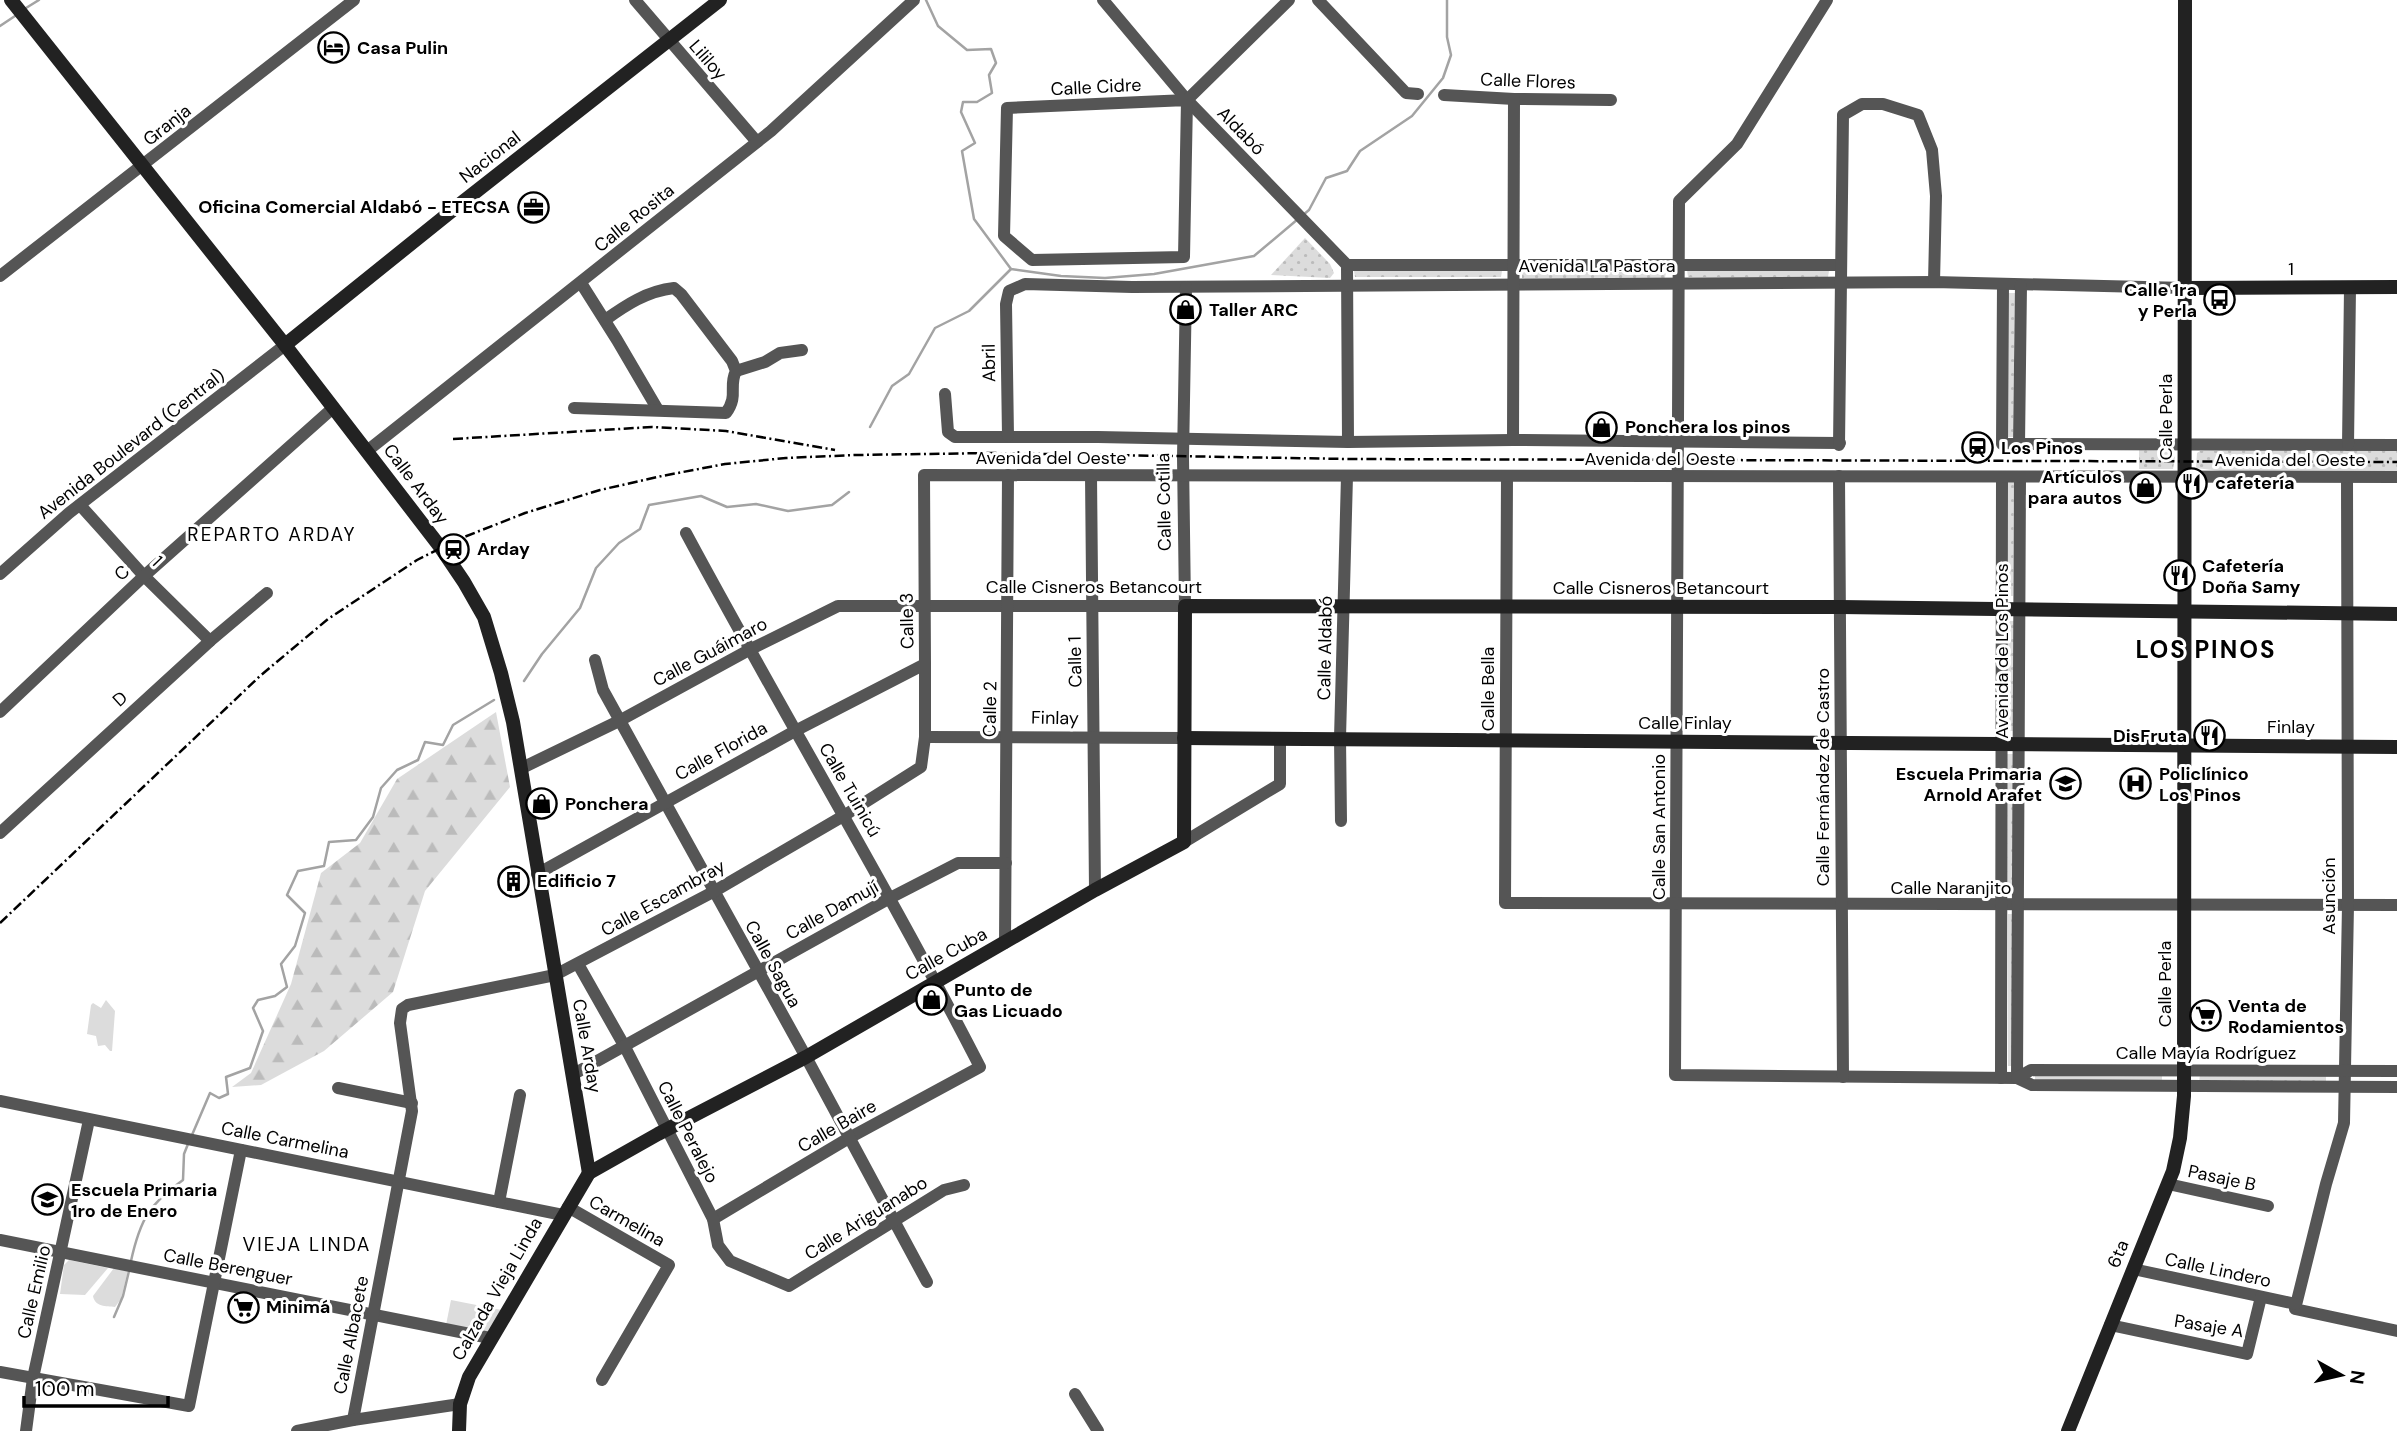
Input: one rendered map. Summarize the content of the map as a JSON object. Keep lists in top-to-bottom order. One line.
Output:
{"streets":{"street":["Lililoy","Calle Flores","Calle Cidre","Granja","Aldabó","Nacional","Calle Rosita","Avenida La Pastora","1","Abril","Calle Perla","Avenida Boulevard (Central)","Avenida del Oeste","Calle Arday","Calle Cotilla","C","Calle Cisneros Betancourt","Calle 3","Calle Aldabó","Avenida de Los Pinos","Calle Guáimaro","Calle 1","Calle Bella","D","Calle 2","Finlay","Calle Finlay","Calle Florida","Calle Fernández de Castro","Calle Tuinicú","Calle San Antonio","Calle Naranjito","Asunción","Calle Escambray","Calle Damují","Calle Cuba","Calle Sagua","Calle Mayía Rodríguez","Calle Baire","Calle Peralejo","Calle Carmelina","Pasaje B","Calle Ariguanabo","Carmelina","6ta","Calle Berenguer","Calle Lindero","Calzada Vieja Linda","Calle Emilio","Pasaje A","Calle Albacete"]},"crossings":[["Lililoy","Nacional"],["Lililoy","Calle Rosita"],["Calle Cidre","Aldabó"],["Granja","Calle Arday"],["Aldabó","Avenida La Pastora"],["Nacional","Avenida Boulevard (Central)"],["Nacional","Calle Arday"],["Calle Rosita","Calle Arday"],["Avenida La Pastora","1"],["Avenida La Pastora","Abril"],["Avenida La Pastora","Calle Perla"],["Avenida La Pastora","Avenida del Oeste"],["Avenida La Pastora","Calle Cotilla"],["Avenida La Pastora","Calle San Antonio"],["1","Calle Perla"],["1","Avenida Boulevard (Central)"],["1","C"],["1","D"],["Abril","Avenida del Oeste"],["Calle Perla","Avenida del Oeste"],["Calle Perla","Calle Cisneros Betancourt"],["Calle Perla","Finlay"],["Calle Perla","Calle Finlay"],["Calle Perla","Calle Naranjito"],["Calle Perla","Calle Mayía Rodríguez"],["Calle Perla","6ta"],["Avenida Boulevard (Central)","Calle Arday"],["Avenida del Oeste","Calle Cotilla"],["Avenida del Oeste","Calle 3"],["Avenida del Oeste","Calle Aldabó"],["Avenida del Oeste","Avenida de Los Pinos"],["Avenida del Oeste","Calle 1"],["Avenida del Oeste","Calle Bella"],["Avenida del Oeste","Calle 2"],["Avenida del Oeste","Calle Fernández de Castro"],["Avenida del Oeste","Calle San Antonio"],["Avenida del Oeste","Asunción"],["Calle Arday","C"],["Calle Arday","Calle Guáimaro"],["Calle Arday","Calle Florida"],["Calle Arday","Calle Escambray"],["Calle Arday","Calle Damují"],["Calle Arday","Calle Cuba"],["Calle Arday","Calzada Vieja Linda"],["Calle Cotilla","Calle Cisneros Betancourt"],["Calle Cotilla","Finlay"],["Calle Cotilla","Calle Finlay"],["Calle Cotilla","Calle Cuba"],["Calle Cisneros Betancourt","Calle 3"],["Calle Cisneros Betancourt","Calle Aldabó"],["Calle Cisneros Betancourt","Avenida de Los Pinos"],["Calle Cisneros Betancourt","Calle Guáimaro"],["Calle Cisneros Betancourt","Calle 1"],["Calle Cisneros Betancourt","Calle Bella"],["Calle Cisneros Betancourt","Calle 2"],["Calle Cisneros Betancourt","Calle Fernández de Castro"],["Calle Cisneros Betancourt","Calle San Antonio"],["Calle Cisneros Betancourt","Asunción"],["Calle 3","Calle Guáimaro"],["Calle 3","Finlay"],["Calle 3","Calle Florida"],["Calle 3","Calle Escambray"],["Calle Aldabó","Calle Finlay"],["Avenida de Los Pinos","Calle Finlay"],["Avenida de Los Pinos","Calle Naranjito"],["Avenida de Los Pinos","Calle Mayía Rodríguez"],["Calle Guáimaro","Calle Tuinicú"],["Calle Guáimaro","Calle Sagua"],["Calle 1","Finlay"],["Calle 1","Calle Cuba"],["Calle Bella","Calle Finlay"],["Calle Bella","Calle Naranjito"],["Calle 2","Finlay"],["Calle 2","Calle Damují"],["Calle 2","Calle Cuba"],["Finlay","Calle Finlay"],["Finlay","Asunción"],["Calle Finlay","Calle Fernández de Castro"],["Calle Finlay","Calle San Antonio"],["Calle Finlay","Calle Cuba"],["Calle Florida","Calle Tuinicú"],["Calle Florida","Calle Sagua"],["Calle Fernández de Castro","Calle Naranjito"],["Calle Fernández de Castro","Calle Mayía Rodríguez"],["Calle Tuinicú","Calle Escambray"],["Calle Tuinicú","Calle Damují"],["Calle Tuinicú","Calle Cuba"],["Calle Tuinicú","Calle Baire"],["Calle San Antonio","Calle Naranjito"],["Calle San Antonio","Calle Mayía Rodríguez"],["Calle Naranjito","Asunción"],["Asunción","Calle Mayía Rodríguez"],["Asunción","Calle Lindero"],["Calle Escambray","Calle Sagua"],["Calle Escambray","Calle Peralejo"],["Calle Escambray","Calle Albacete"],["Calle Damují","Calle Sagua"],["Calle Damují","Calle Peralejo"],["Calle Cuba","Calle Sagua"],["Calle Cuba","Calle Peralejo"],["Calle Cuba","Calzada Vieja Linda"],["Calle Sagua","Calle Baire"],["Calle Sagua","Calle Ariguanabo"],["Calle Mayía Rodríguez","6ta"],["Calle Baire","Calle Peralejo"],["Calle Peralejo","Calle Ariguanabo"],["Calle Carmelina","Carmelina"],["Calle Carmelina","Calzada Vieja Linda"],["Calle Carmelina","Calle Emilio"],["Calle Carmelina","Calle Albacete"],["Pasaje B","6ta"],["Carmelina","Calzada Vieja Linda"],["6ta","Calle Lindero"],["6ta","Pasaje A"],["Calle Berenguer","Calzada Vieja Linda"],["Calle Berenguer","Calle Emilio"],["Calle Berenguer","Calle Albacete"],["Calle Lindero","Pasaje A"]],"districts":["REPARTO ARDAY","LOS PINOS","VIEJA LINDA"],"places":{"hotel":["Casa Pulin"],"office":["Oficina Comercial Aldabó - ETECSA"],"bus stop":["Calle 1ra y Perla"],"shop":["Taller ARC","Ponchera los pinos","Artículos para autos","Ponchera","Punto de Gas Licuado"],"station":["Los Pinos","Arday"],"restaurant":["cafetería","Cafetería Doña Samy","DisFruta"],"school or university":["Escuela Primaria Arnold Arafet","Escuela Primaria 1ro de Enero"],"hospital":["Policlínico Los Pinos"],"building":["Edificio 7"],"supermarket":["Venta de Rodamientos","Minimá"]},"scale_bar":"100 m","north":"right"}
